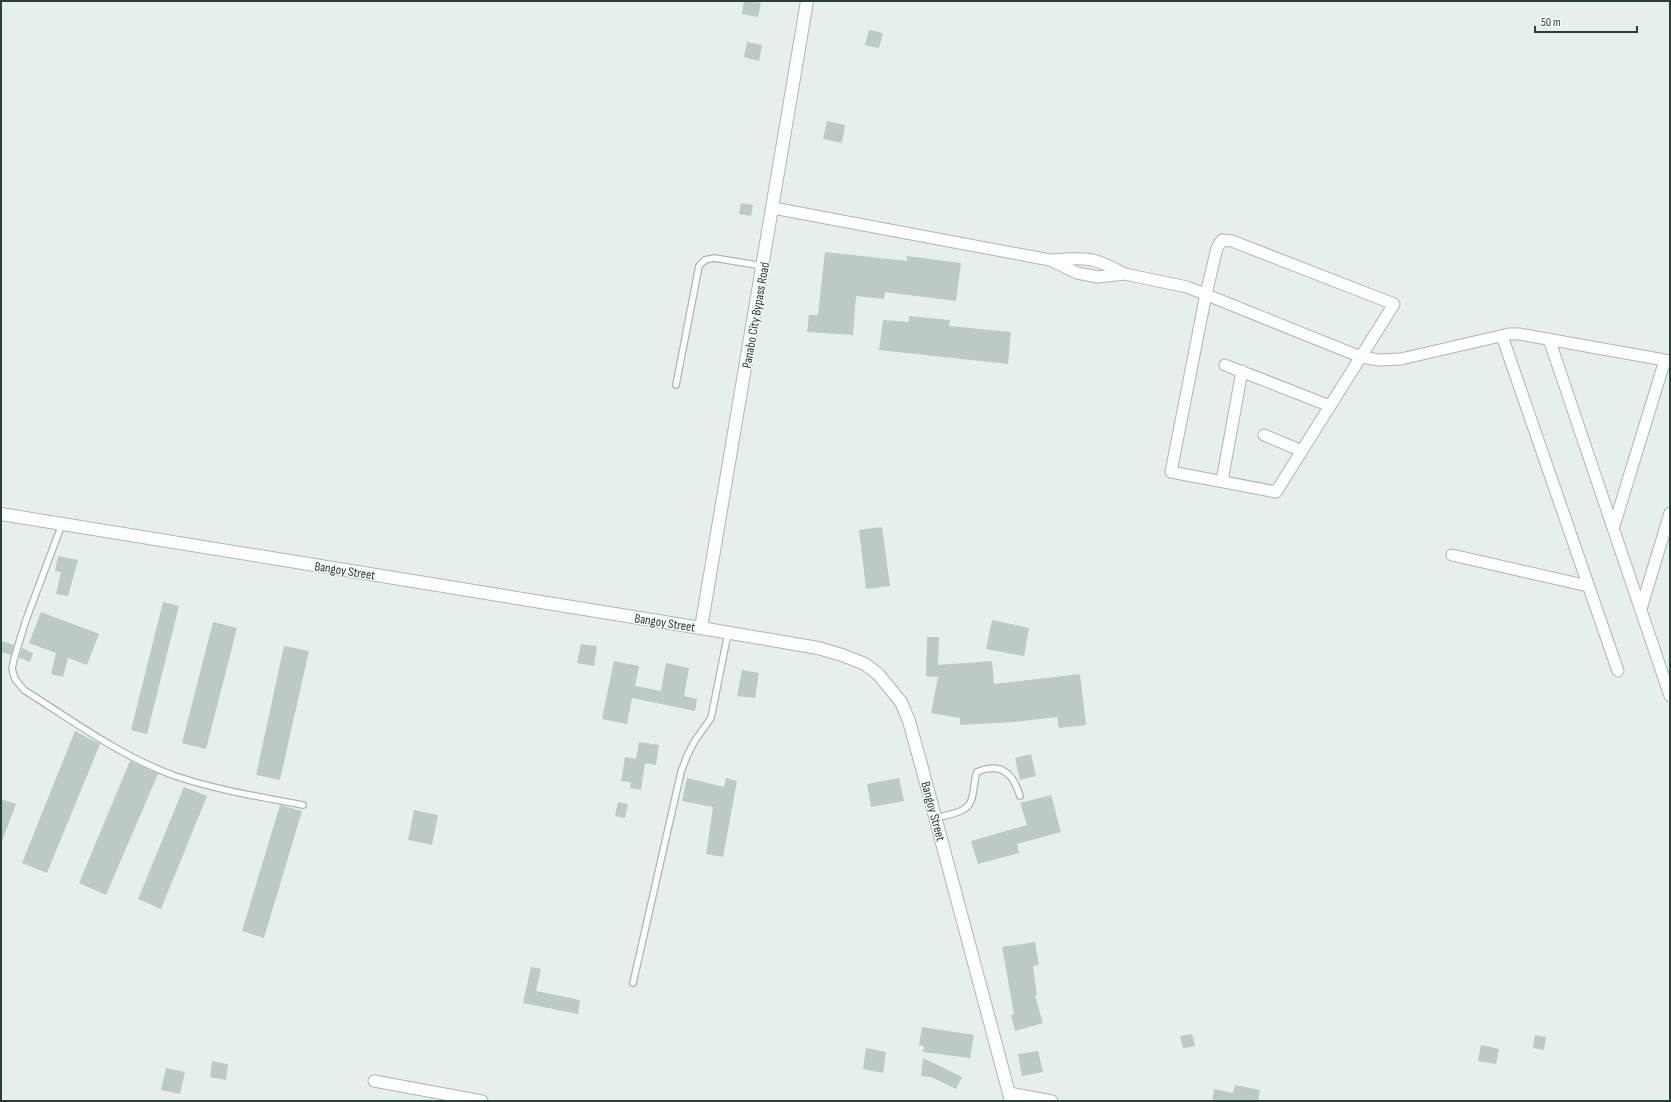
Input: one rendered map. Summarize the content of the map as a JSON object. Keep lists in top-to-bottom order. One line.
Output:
{"streets":{"main road":["Panabo City Bypass Road","Bangoy Street"]},"crossings":[["Panabo City Bypass Road","Bangoy Street"]],"scale_bar":"50 m"}
